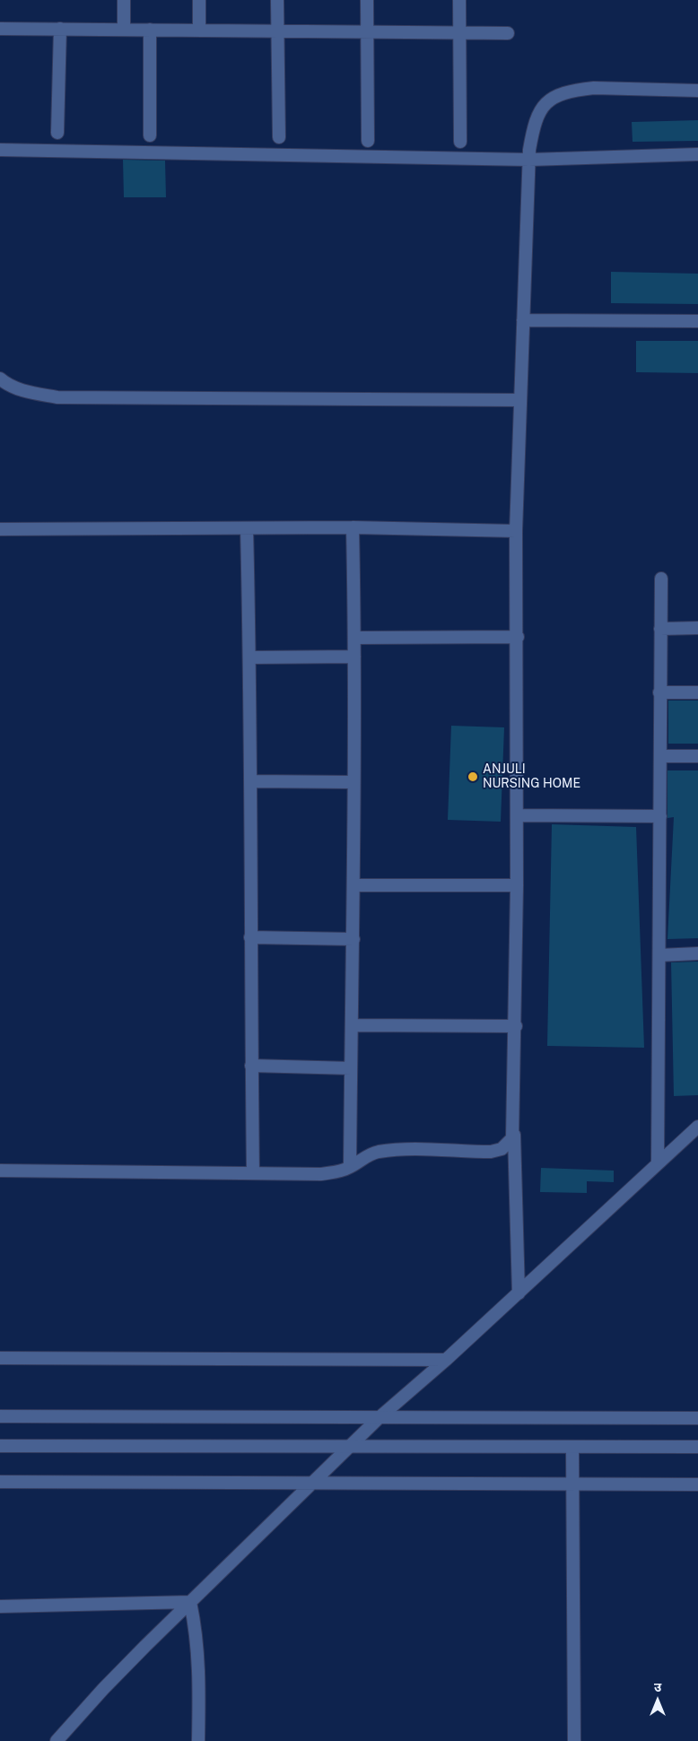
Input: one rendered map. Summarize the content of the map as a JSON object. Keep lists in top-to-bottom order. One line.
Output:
{"places":["ANJULI NURSING HOME"],"north":"top"}
